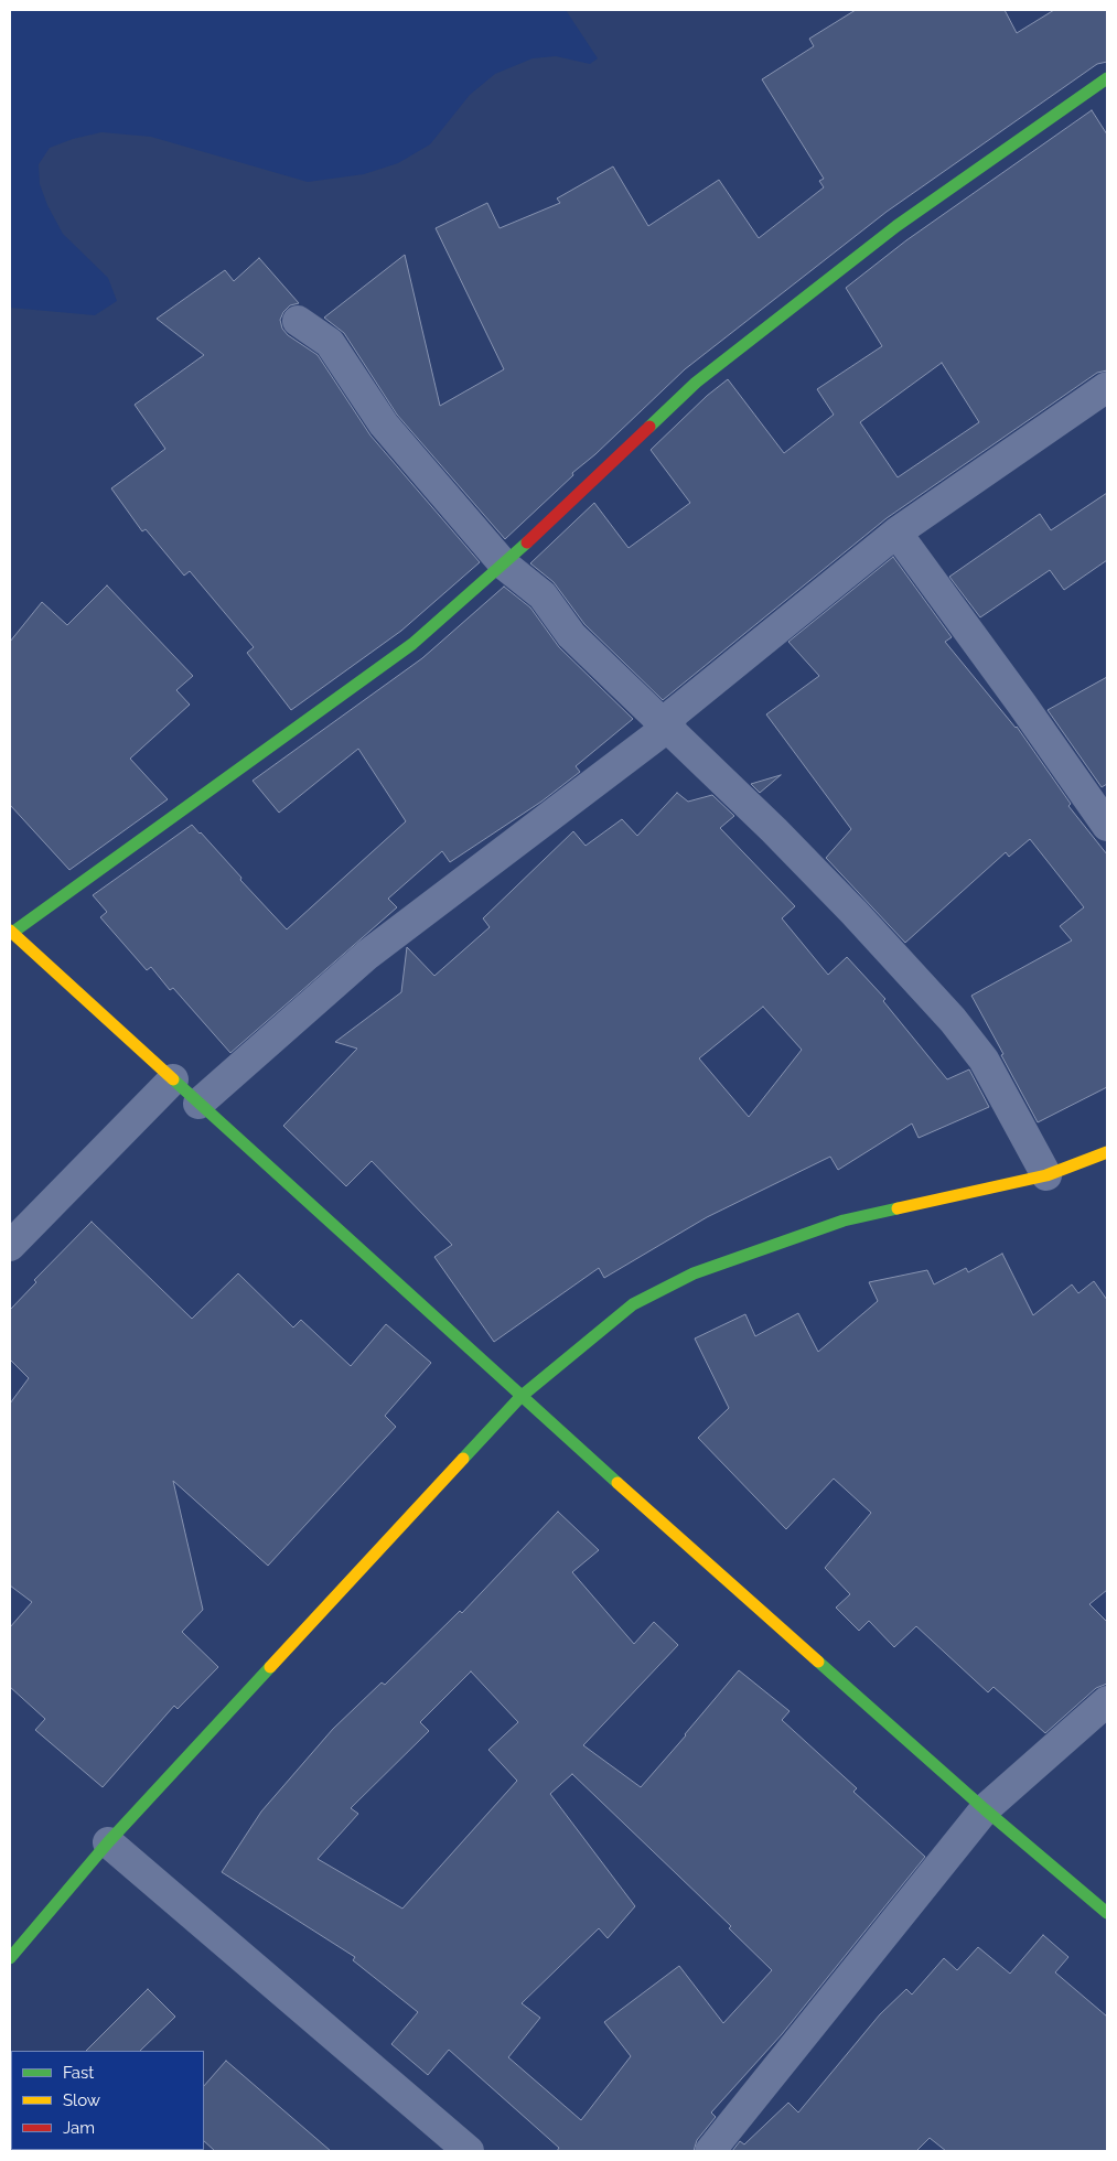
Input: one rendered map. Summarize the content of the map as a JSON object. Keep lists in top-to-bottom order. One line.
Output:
{"legend":["Fast","Slow","Jam"]}
